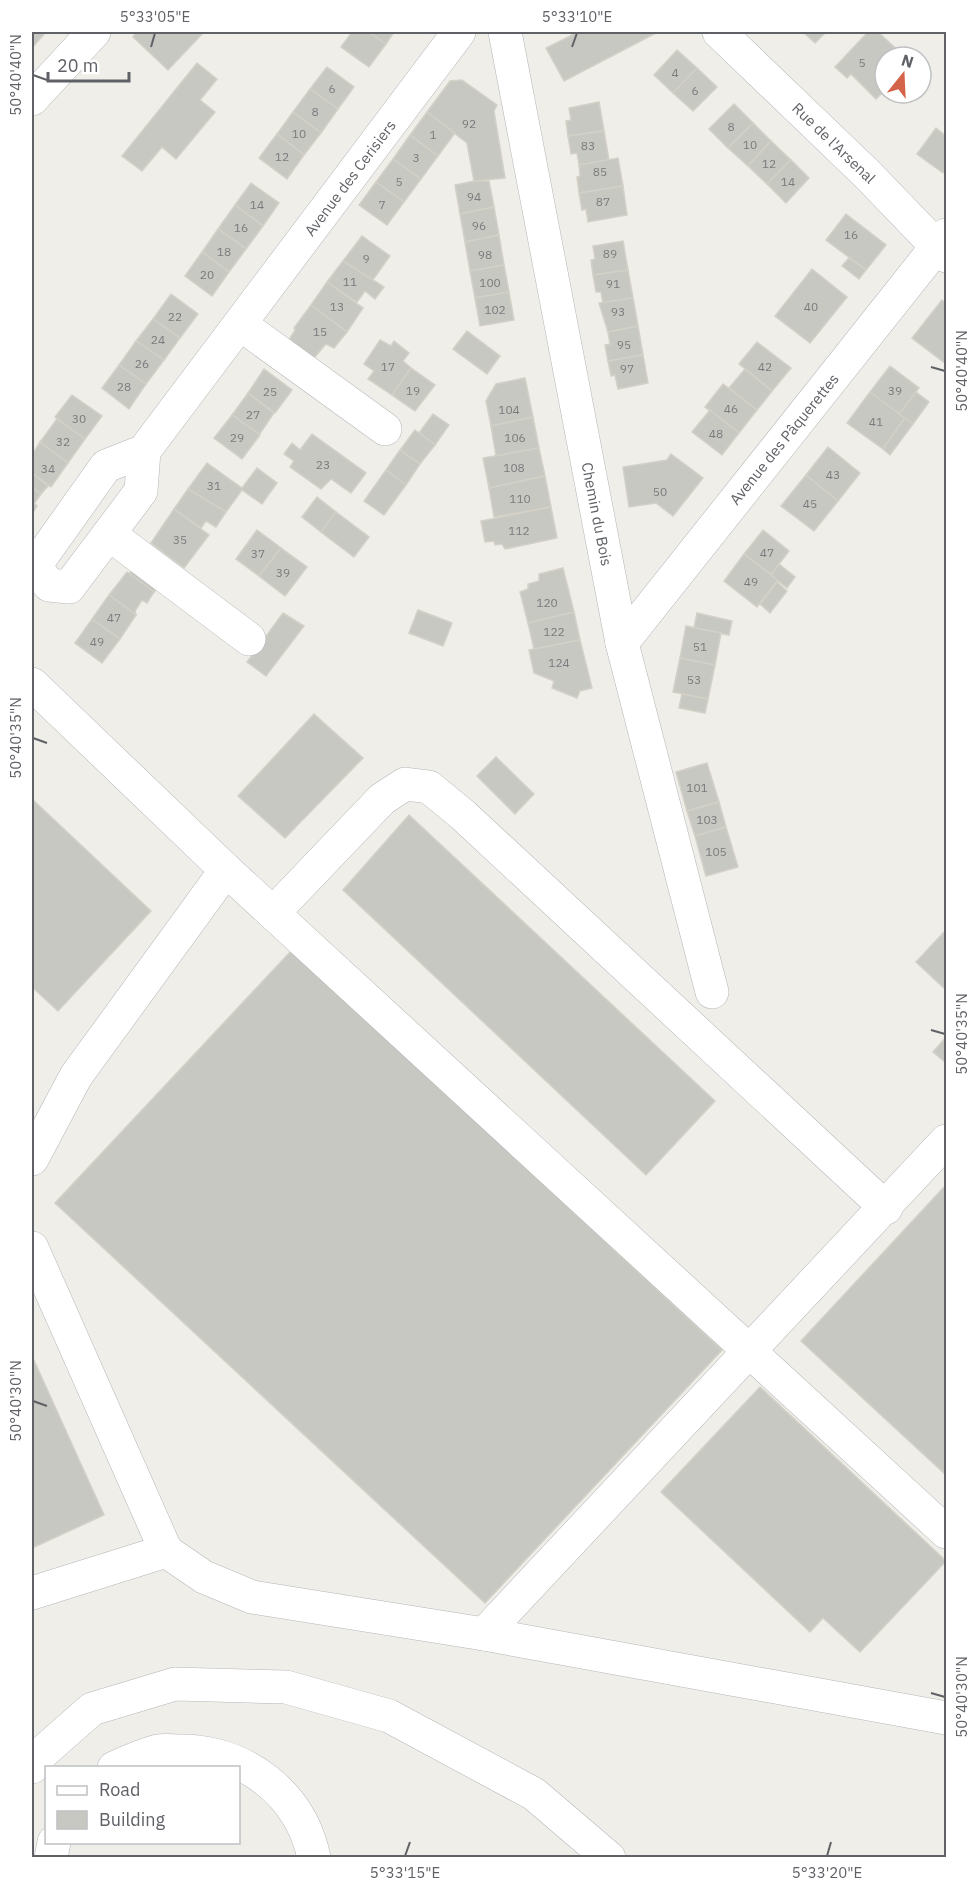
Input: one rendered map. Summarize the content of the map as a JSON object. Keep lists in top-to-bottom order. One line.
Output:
{"streets":{"street":["Rue de l'Arsenal","Avenue des Cerisiers","Avenue des Pâquerettes","Chemin du Bois"]},"crossings":[["Rue de l'Arsenal","Avenue des Pâquerettes"],["Avenue des Pâquerettes","Chemin du Bois"]],"house_numbers":["5","4","6","6","8","92","8","10","1","10","83","12","3","12","85","5","14","94","87","14","7","96","16","16","18","89","98","9","20","11","100","91","13","40","102","93","22","15","24","95","26","17","42","97","28","19","39","25","46","104","27","30","41","48","29","106","32","23","108","34","43","31","50","110","45","112","35","47","37","39","49","120","47","122","49","51","124","53","101","103","105"],"legend":["Road","Building"],"scale_bar":"20 m","north":"top","coordinates":["5°33'05\"E","5°33'10\"E","50°40'40\"N","50°40'35\"N","50°40'30\"N","5°33'15\"E","5°33'20\"E"]}
